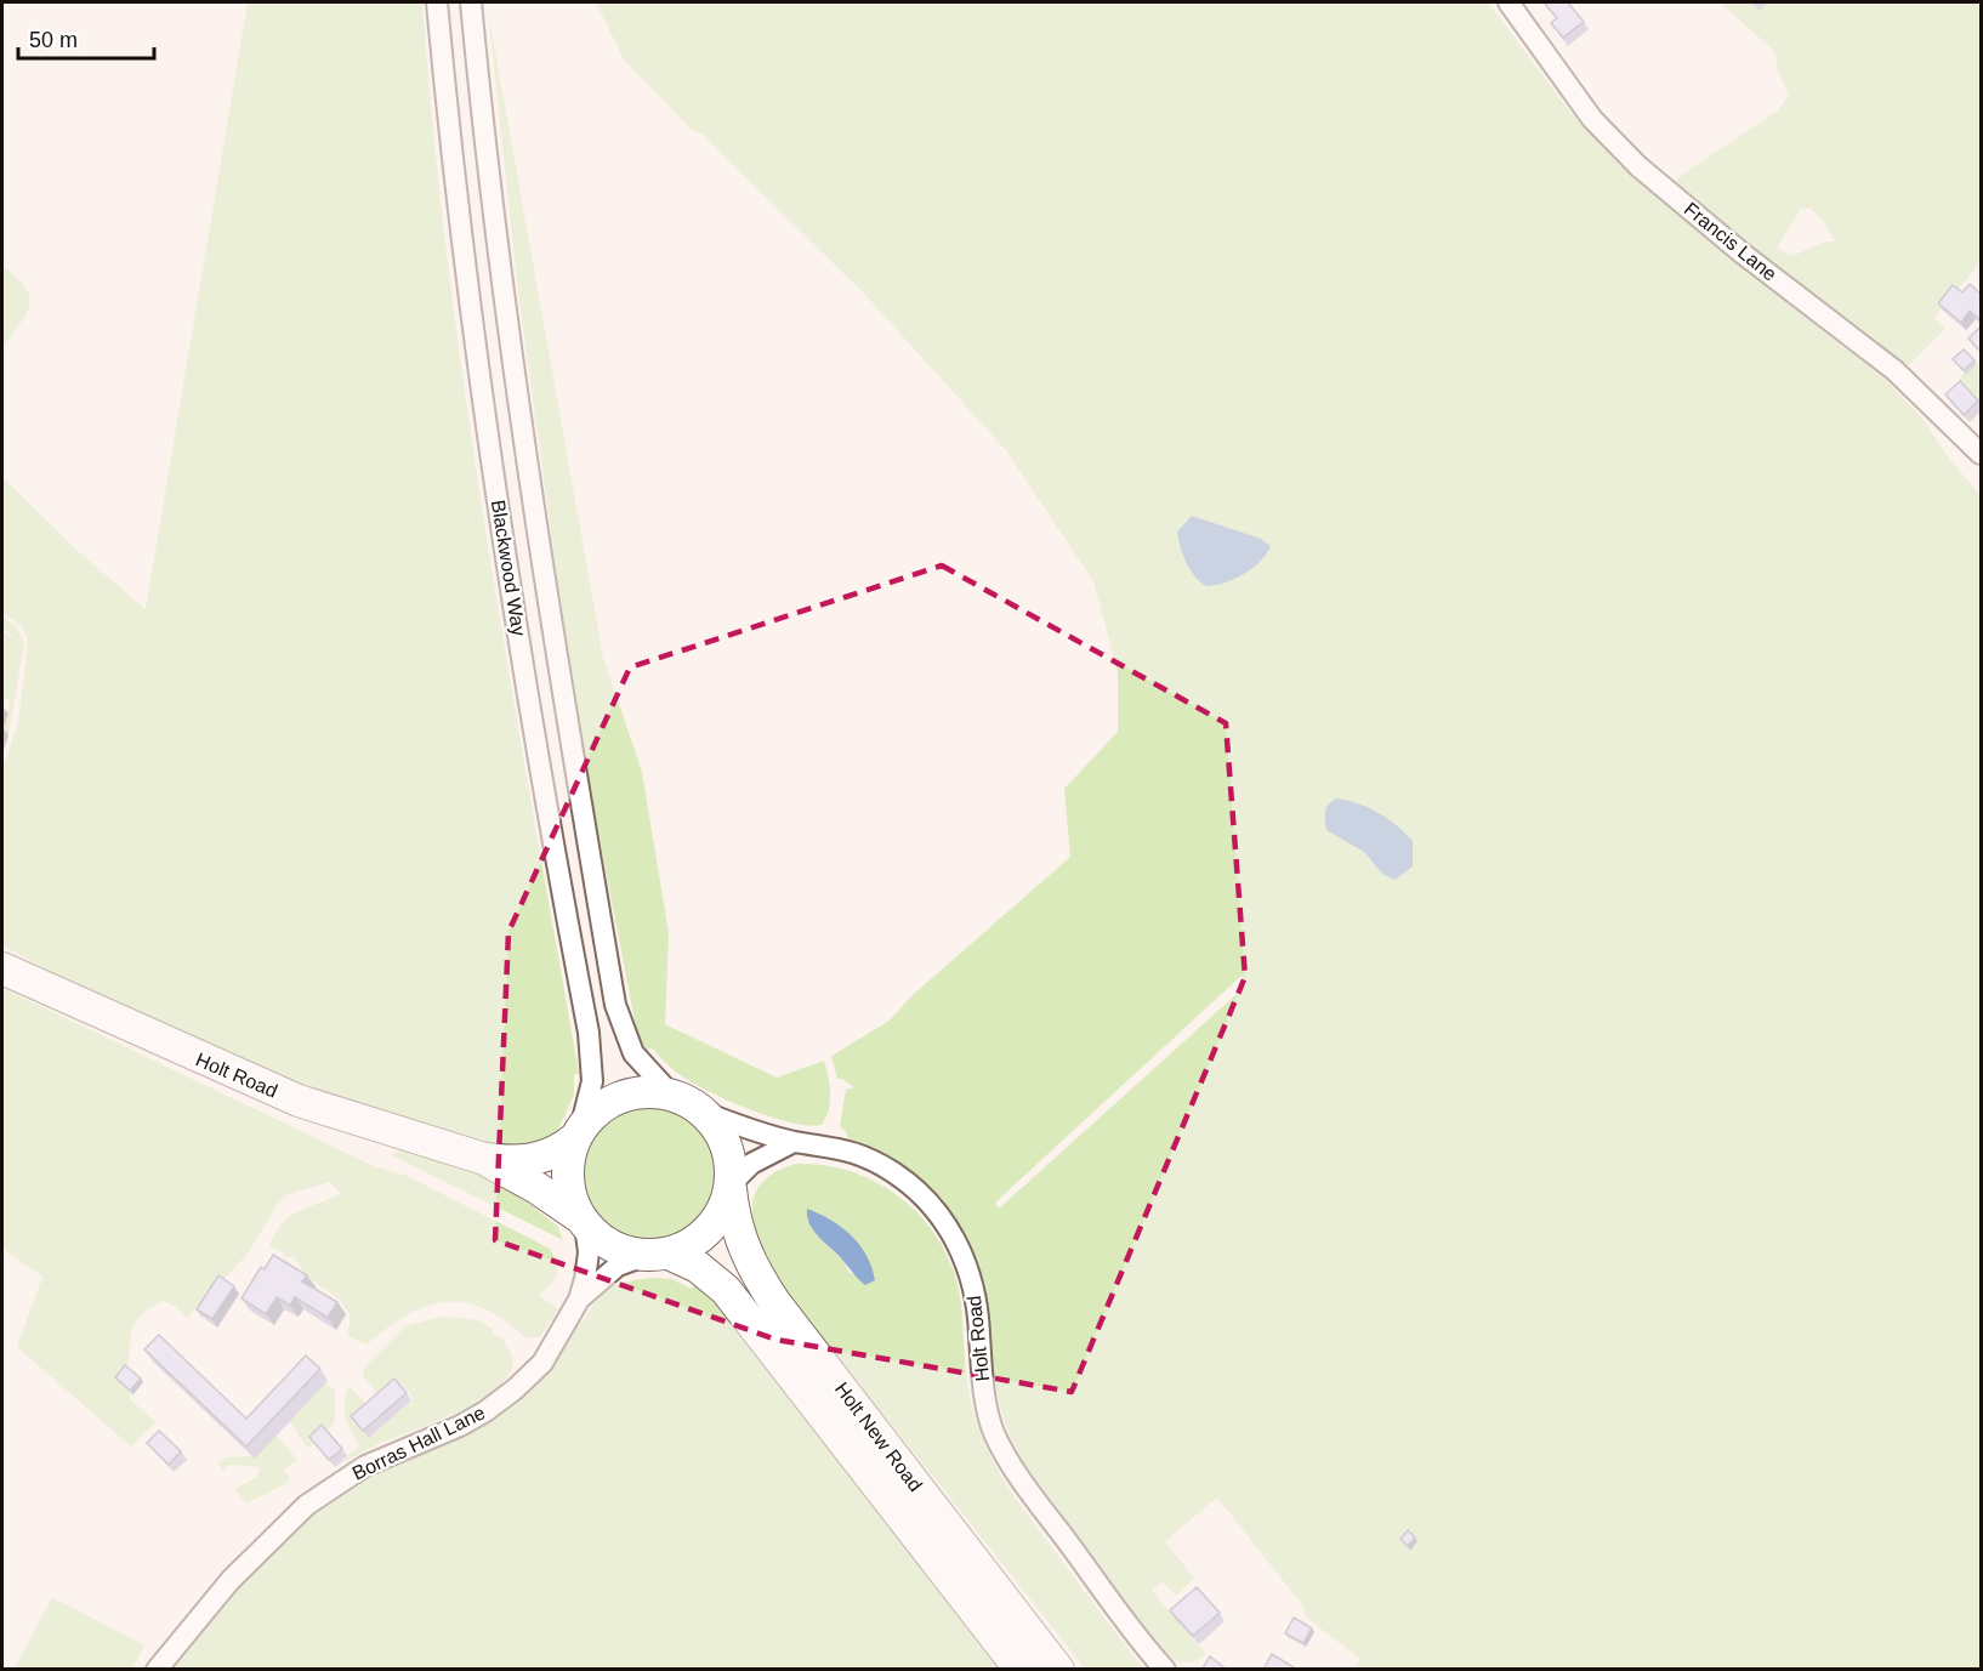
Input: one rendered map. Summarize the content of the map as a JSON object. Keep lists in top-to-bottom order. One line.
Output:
{"streets":{"highway":["Holt Road","Holt New Road"],"street":["Francis Lane","Blackwood Way","Borras Hall Lane"]},"crossings":[["Blackwood Way","Holt Road"],["Blackwood Way","Holt New Road"],["Blackwood Way","Borras Hall Lane"],["Holt Road","Holt New Road"],["Holt Road","Borras Hall Lane"],["Holt New Road","Borras Hall Lane"]],"scale_bar":"50 m"}
